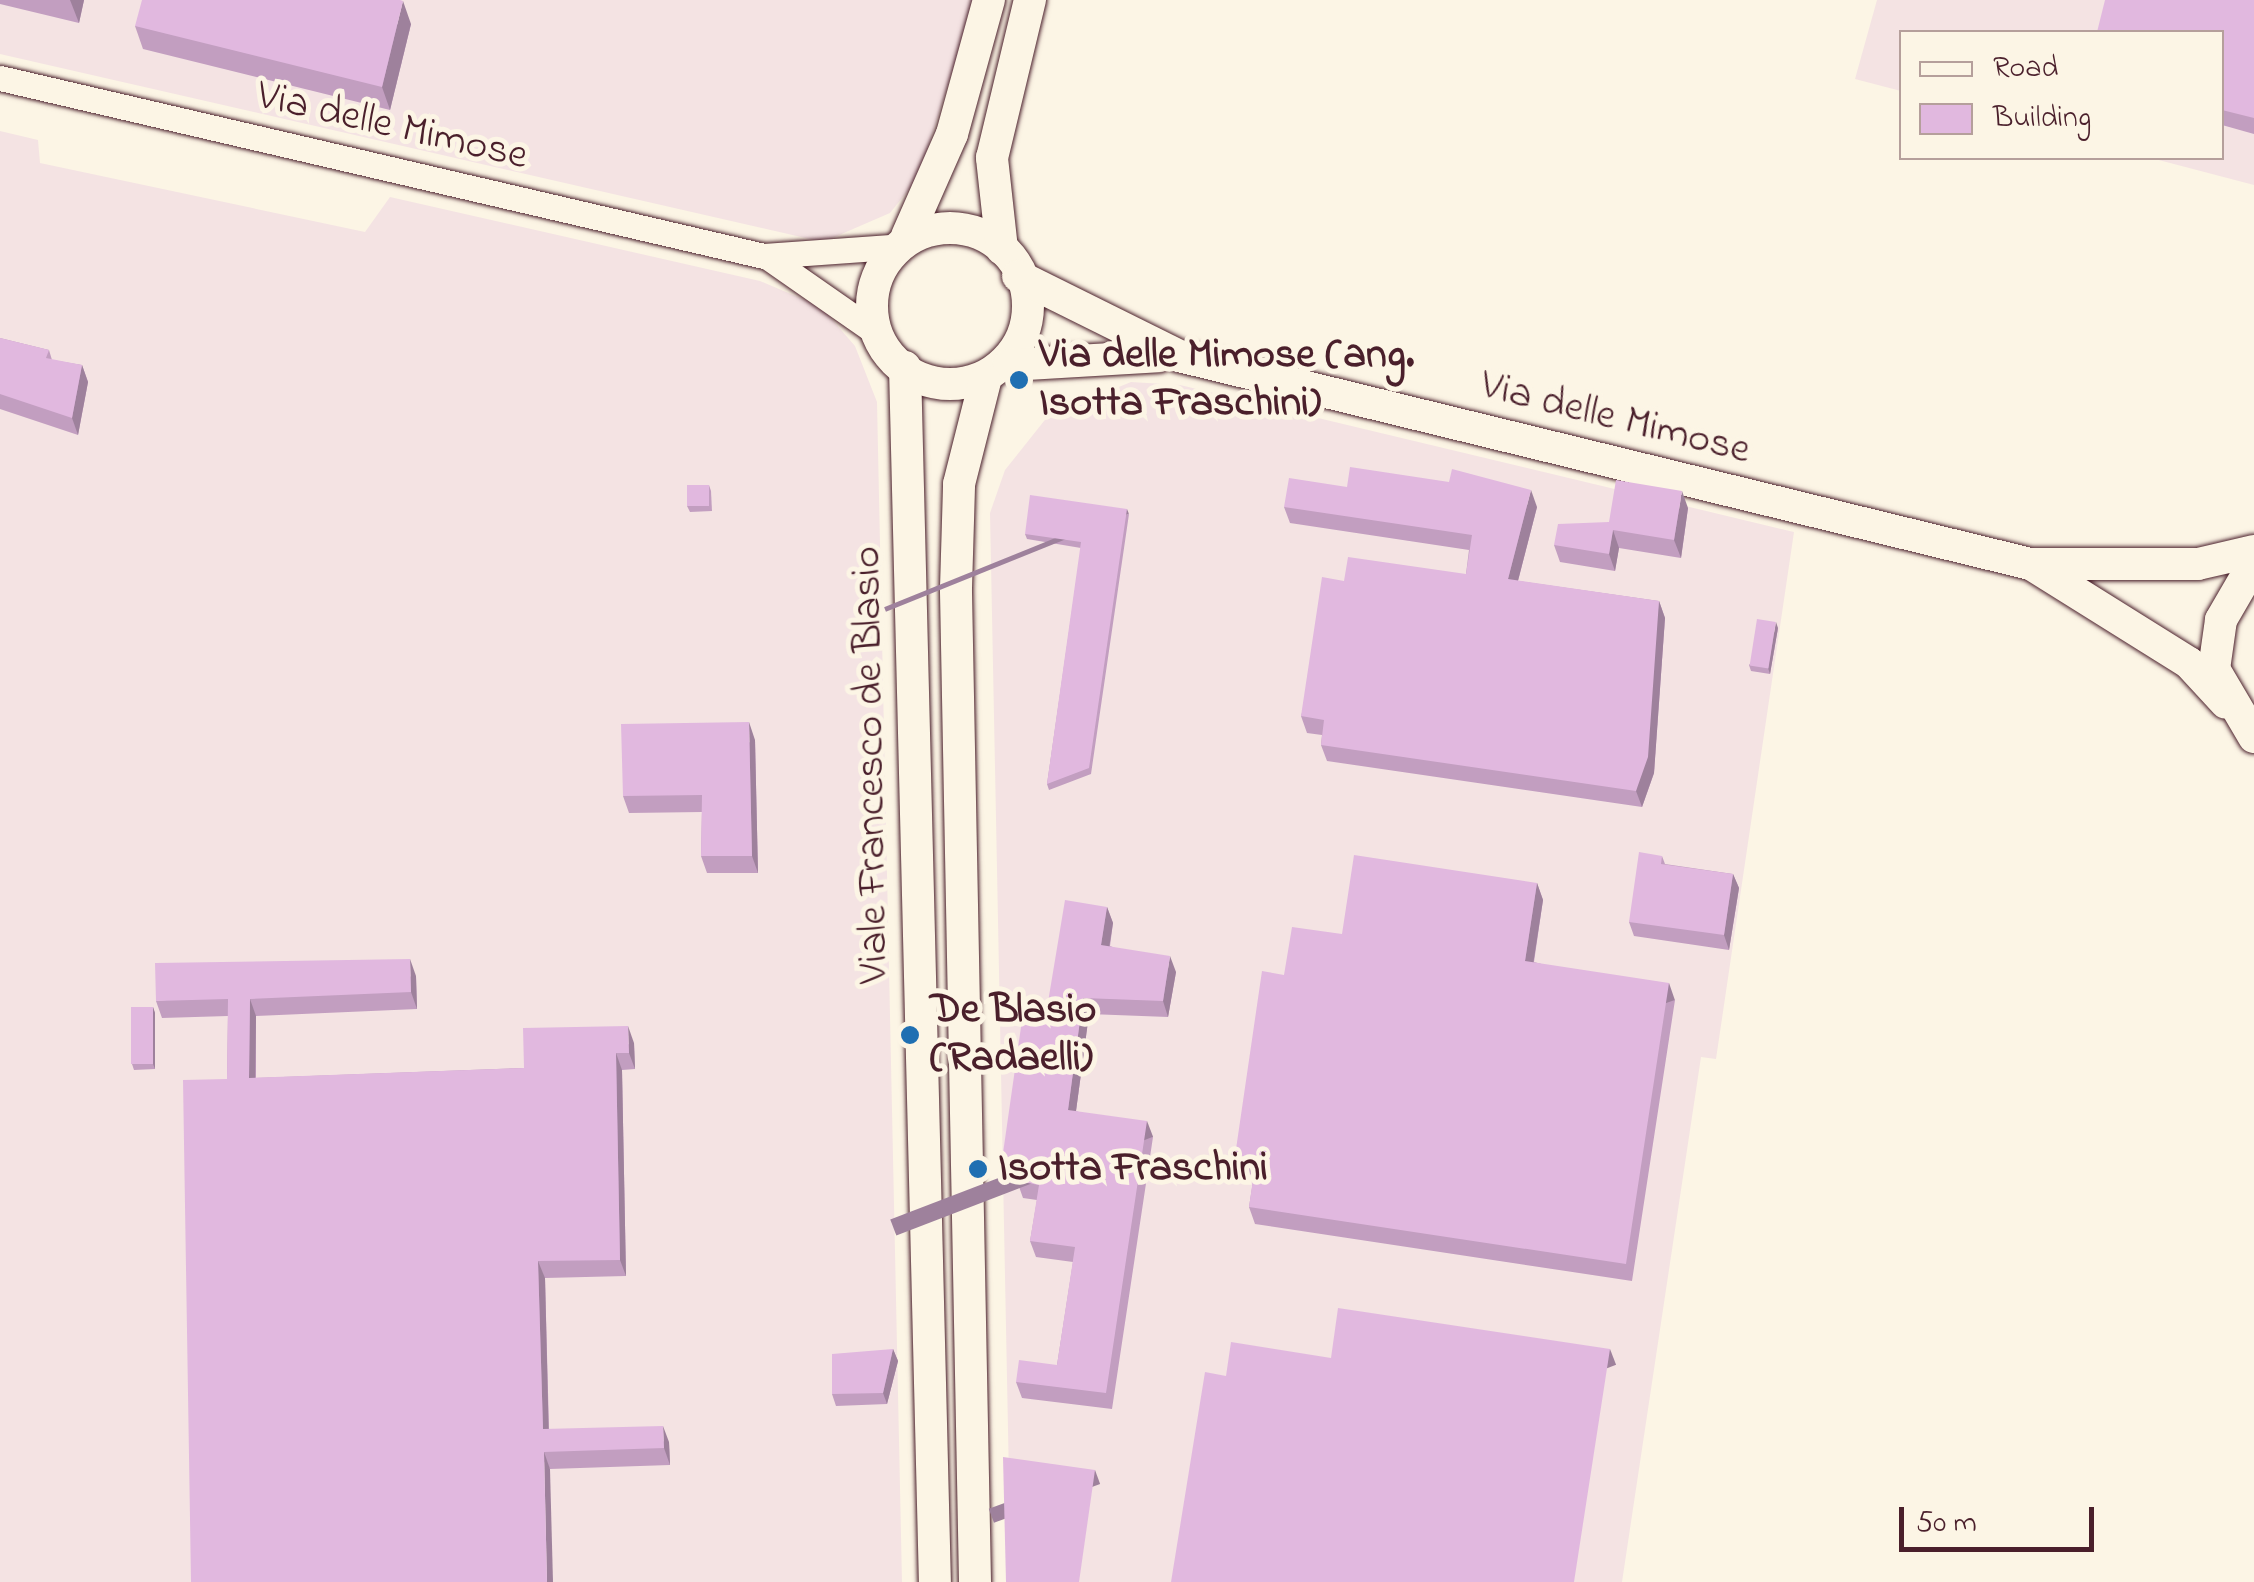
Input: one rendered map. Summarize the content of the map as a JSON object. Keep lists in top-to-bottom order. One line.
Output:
{"streets":{"street":["Via delle Mimose","Viale Francesco de Blasio"]},"crossings":[["Via delle Mimose","Viale Francesco de Blasio"]],"places":["Via delle Mimose (ang. Isotta Fraschini)","De Blasio (Radaelli)","Isotta Fraschini"],"legend":["Road","Building"],"scale_bar":"50 m"}
